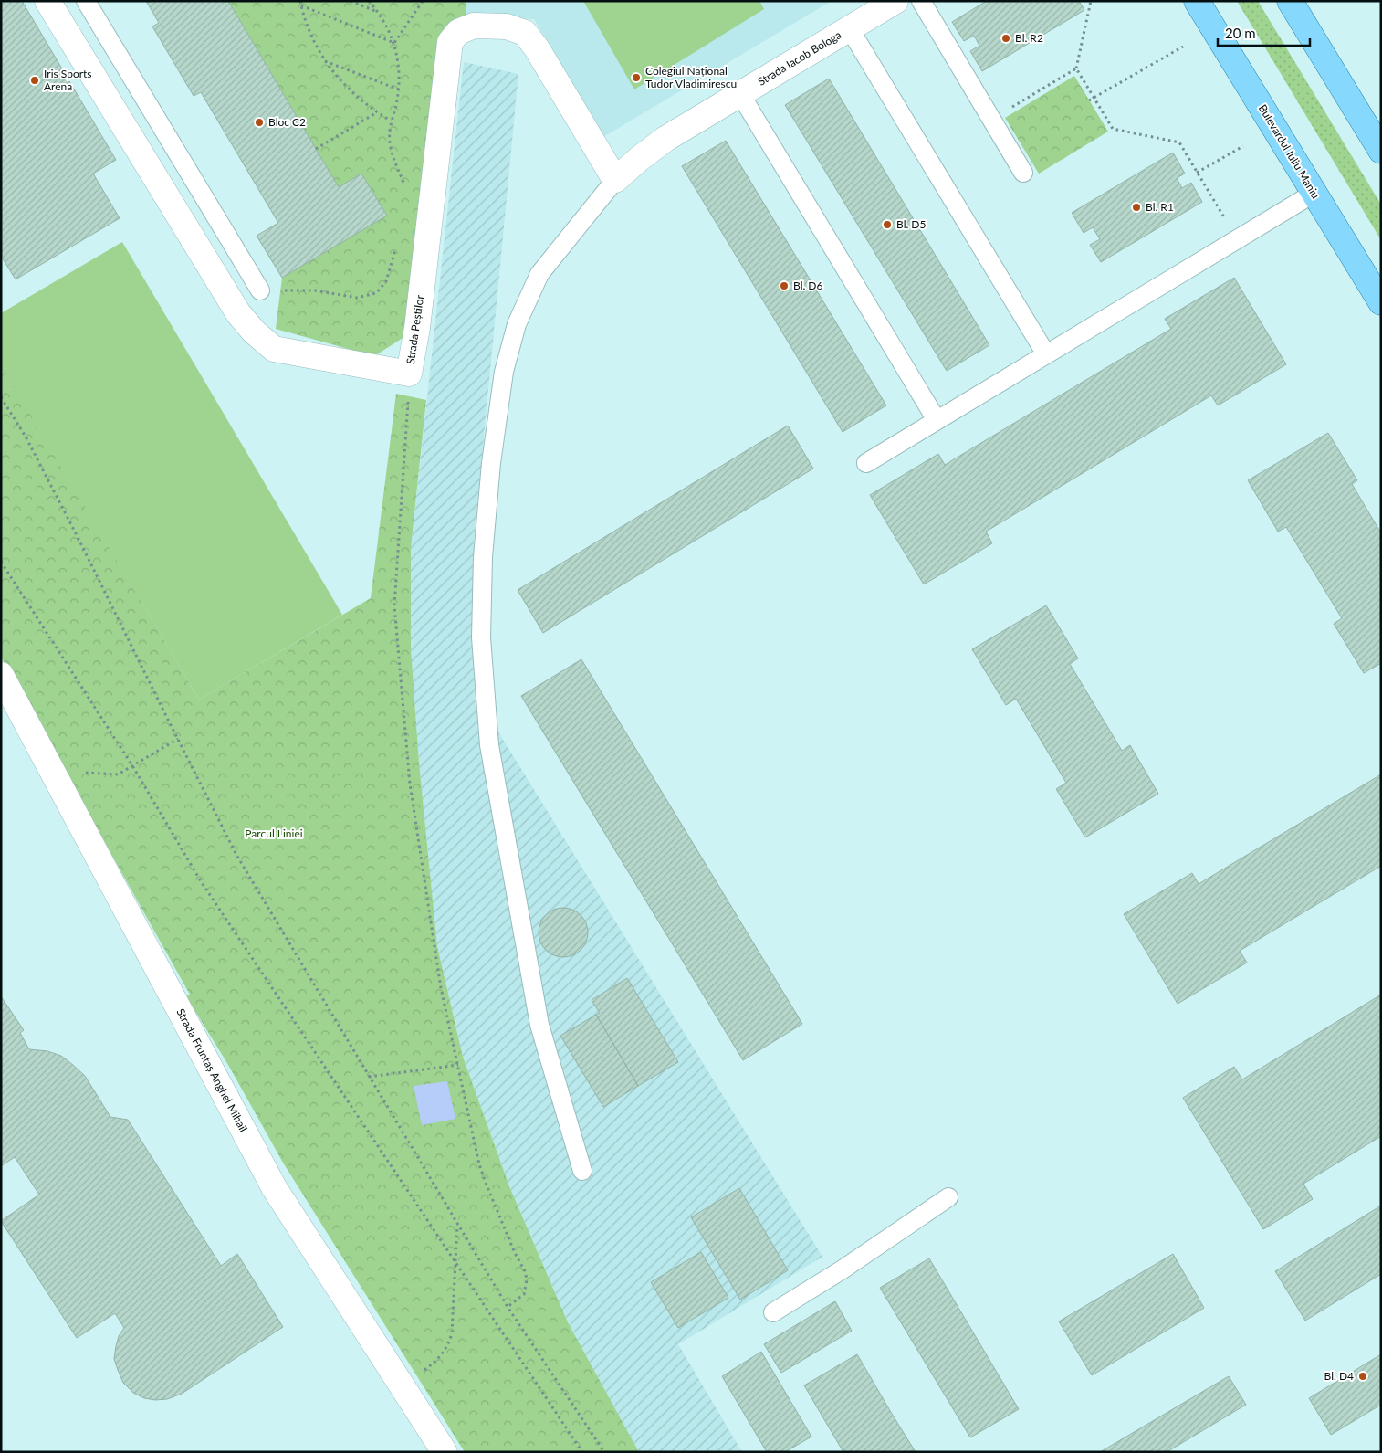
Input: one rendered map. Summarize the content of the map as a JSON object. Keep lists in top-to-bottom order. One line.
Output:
{"streets":{"main road":["Bulevardul Iuliu Maniu"],"street":["Strada Iacob Bologa","Strada Peștilor","Strada Fruntaș Anghel Mihail"]},"crossings":[["Strada Iacob Bologa","Strada Peștilor"]],"parks":["Parcul Liniei"],"places":["Bl. R2","Colegiul Național Tudor Vladimirescu","Iris Sports Arena","Bloc C2","Bl. R1","Bl. D5","Bl. D6","Bl. D4"],"scale_bar":"20 m"}
